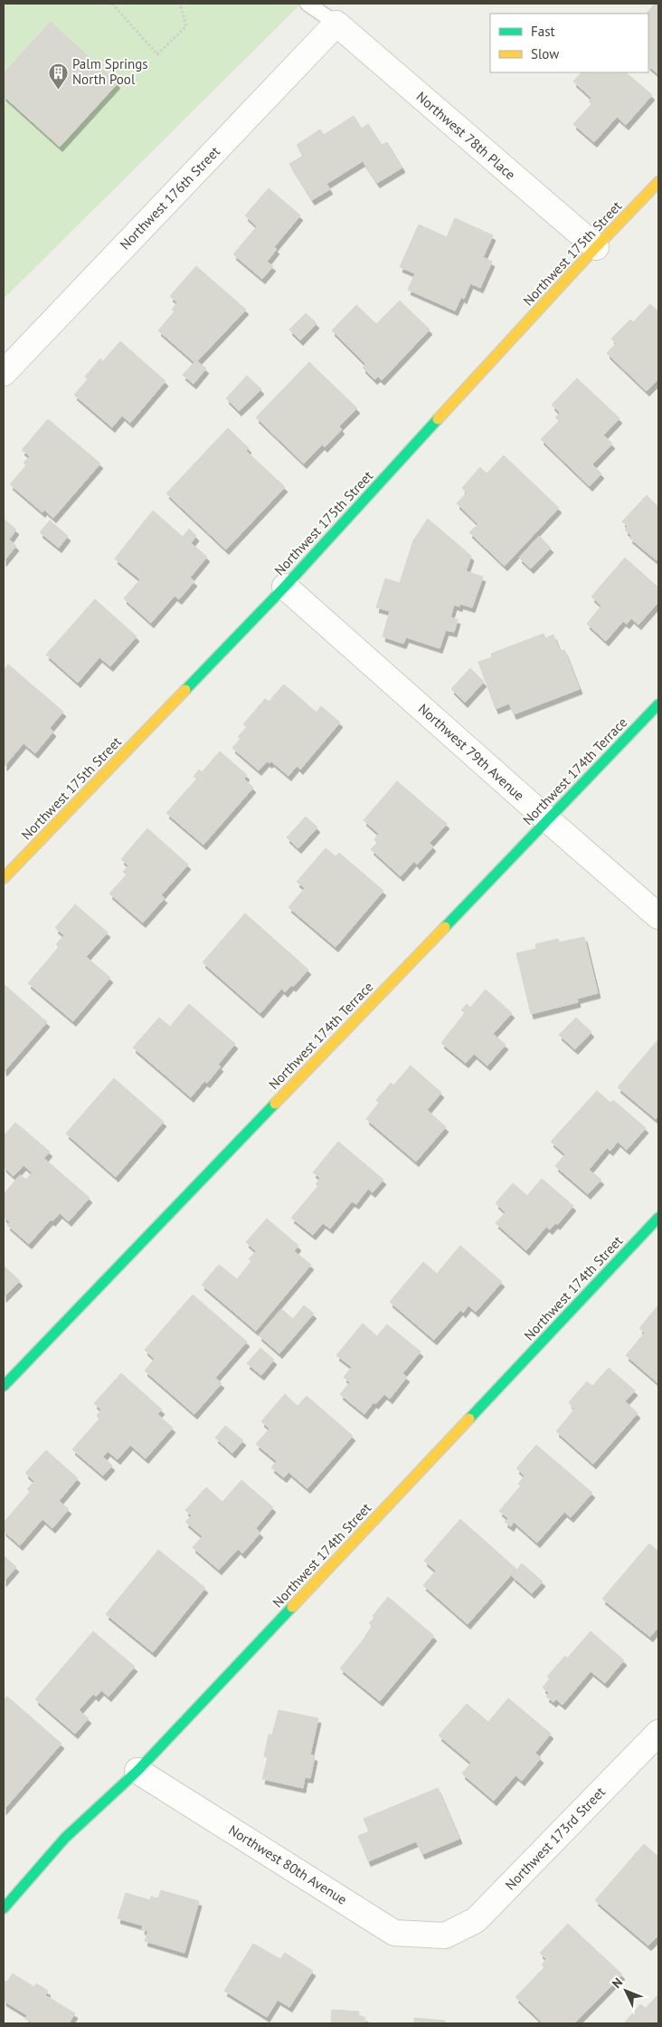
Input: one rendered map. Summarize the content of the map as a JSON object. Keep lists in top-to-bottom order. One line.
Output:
{"streets":{"street":["Northwest 78th Place","Northwest 176th Street","Northwest 175th Street","Northwest 79th Avenue","Northwest 174th Terrace","Northwest 174th Street","Northwest 173rd Street","Northwest 80th Avenue"]},"crossings":[["Northwest 78th Place","Northwest 176th Street"],["Northwest 78th Place","Northwest 175th Street"],["Northwest 175th Street","Northwest 79th Avenue"],["Northwest 79th Avenue","Northwest 174th Terrace"],["Northwest 174th Street","Northwest 80th Avenue"],["Northwest 173rd Street","Northwest 80th Avenue"]],"places":{"building":["Palm Springs North Pool"]},"legend":["Fast","Slow"],"north":"top left"}
